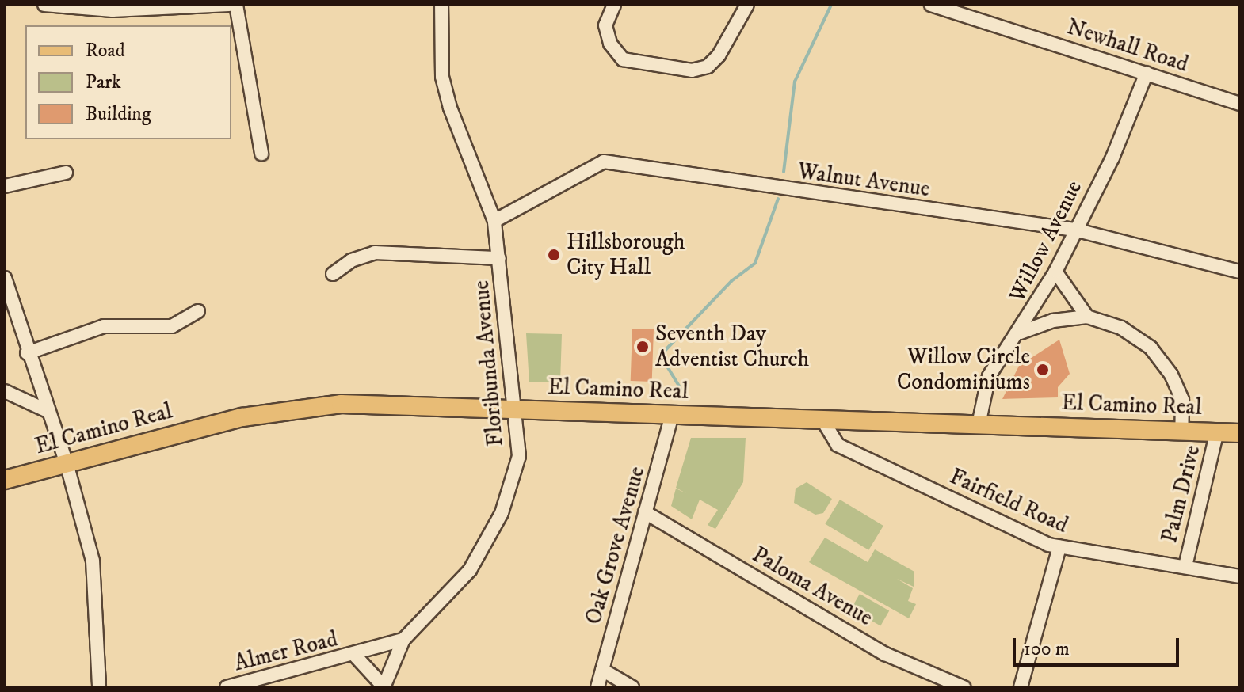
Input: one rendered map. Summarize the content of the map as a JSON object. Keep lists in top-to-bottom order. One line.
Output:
{"streets":{"main road":["El Camino Real"],"street":["Newhall Road","Walnut Avenue","Willow Avenue","Floribunda Avenue","Palm Drive","Fairfield Road","Oak Grove Avenue","Paloma Avenue","Almer Road"]},"crossings":[["Newhall Road","Willow Avenue"],["Walnut Avenue","Willow Avenue"],["Walnut Avenue","Floribunda Avenue"],["Willow Avenue","El Camino Real"],["Floribunda Avenue","El Camino Real"],["Floribunda Avenue","Almer Road"],["El Camino Real","Palm Drive"],["El Camino Real","Fairfield Road"],["El Camino Real","Oak Grove Avenue"],["Palm Drive","Fairfield Road"],["Oak Grove Avenue","Paloma Avenue"]],"places":["Hillsborough City Hall","Seventh Day Adventist Church","Willow Circle Condominiums"],"legend":["Road","Park","Building"],"scale_bar":"100 m"}
